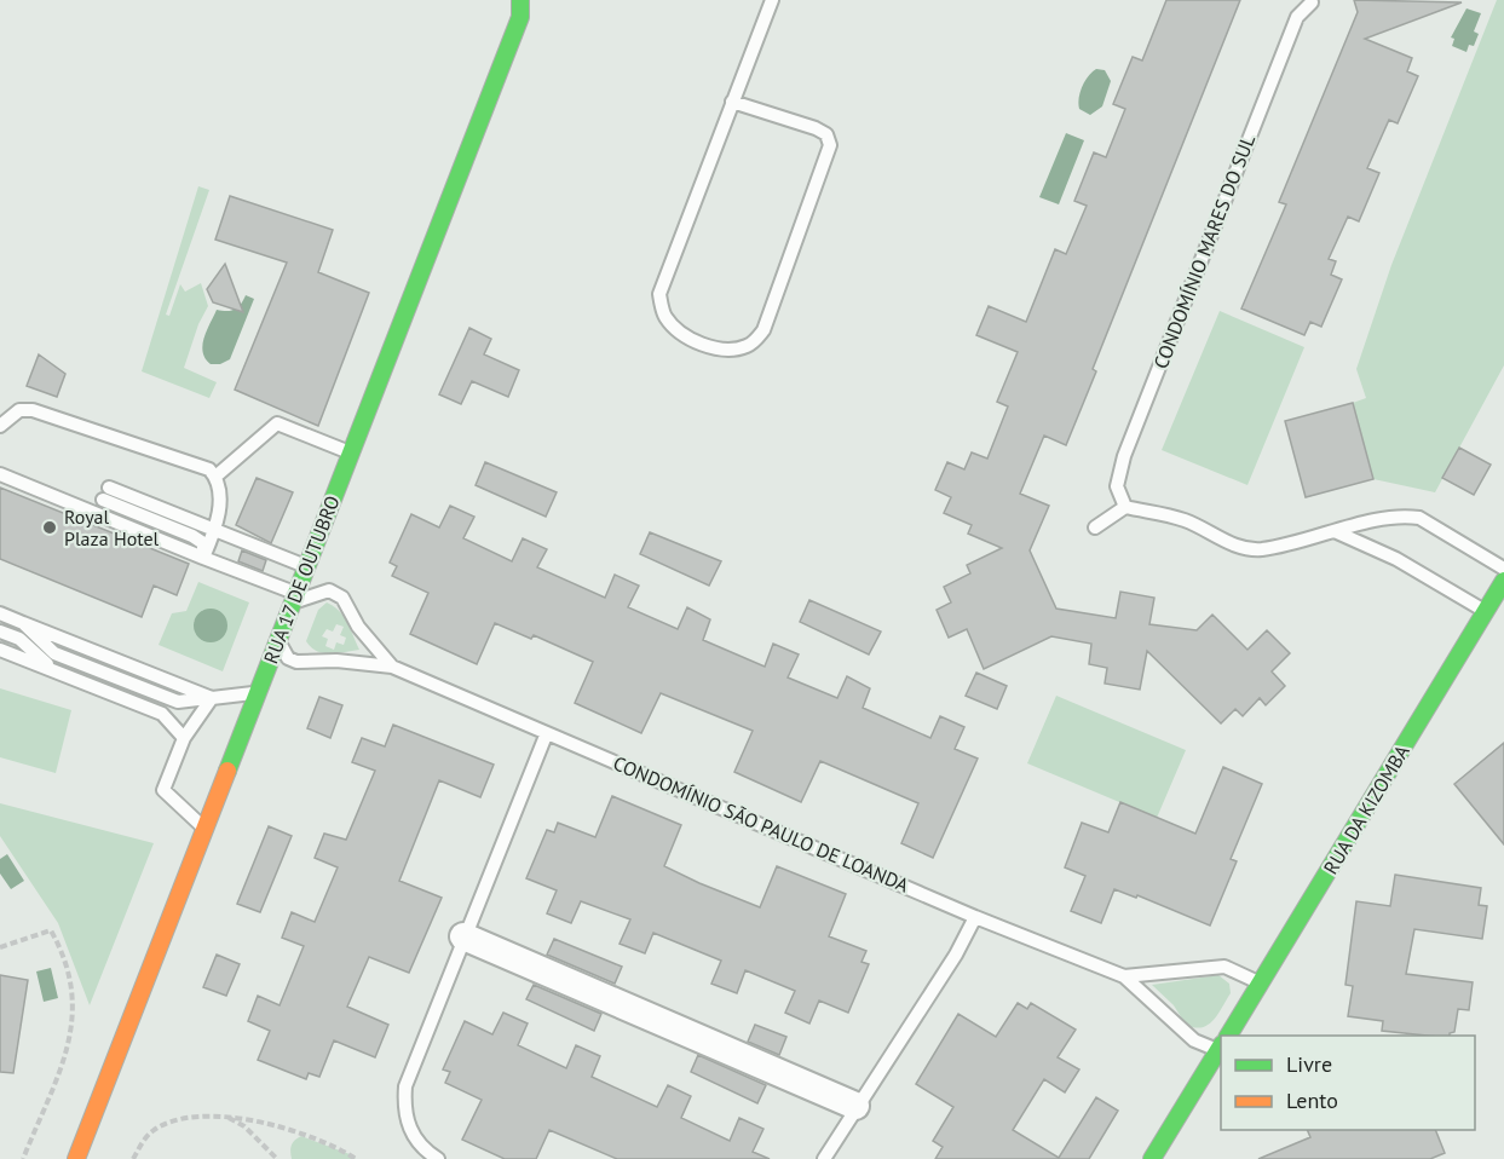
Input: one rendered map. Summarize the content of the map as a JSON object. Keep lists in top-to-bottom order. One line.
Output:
{"streets":{"main road":["RUA 17 DE OUTUBRO","RUA DA KIZOMBA"],"lane":["CONDOMÍNIO MARES DO SUL","CONDOMÍNIO SÃO PAULO DE LOANDA"]},"crossings":[["RUA 17 DE OUTUBRO","CONDOMÍNIO SÃO PAULO DE LOANDA"],["RUA DA KIZOMBA","CONDOMÍNIO SÃO PAULO DE LOANDA"]],"places":["Royal Plaza Hotel"],"legend":["Livre","Lento"]}
